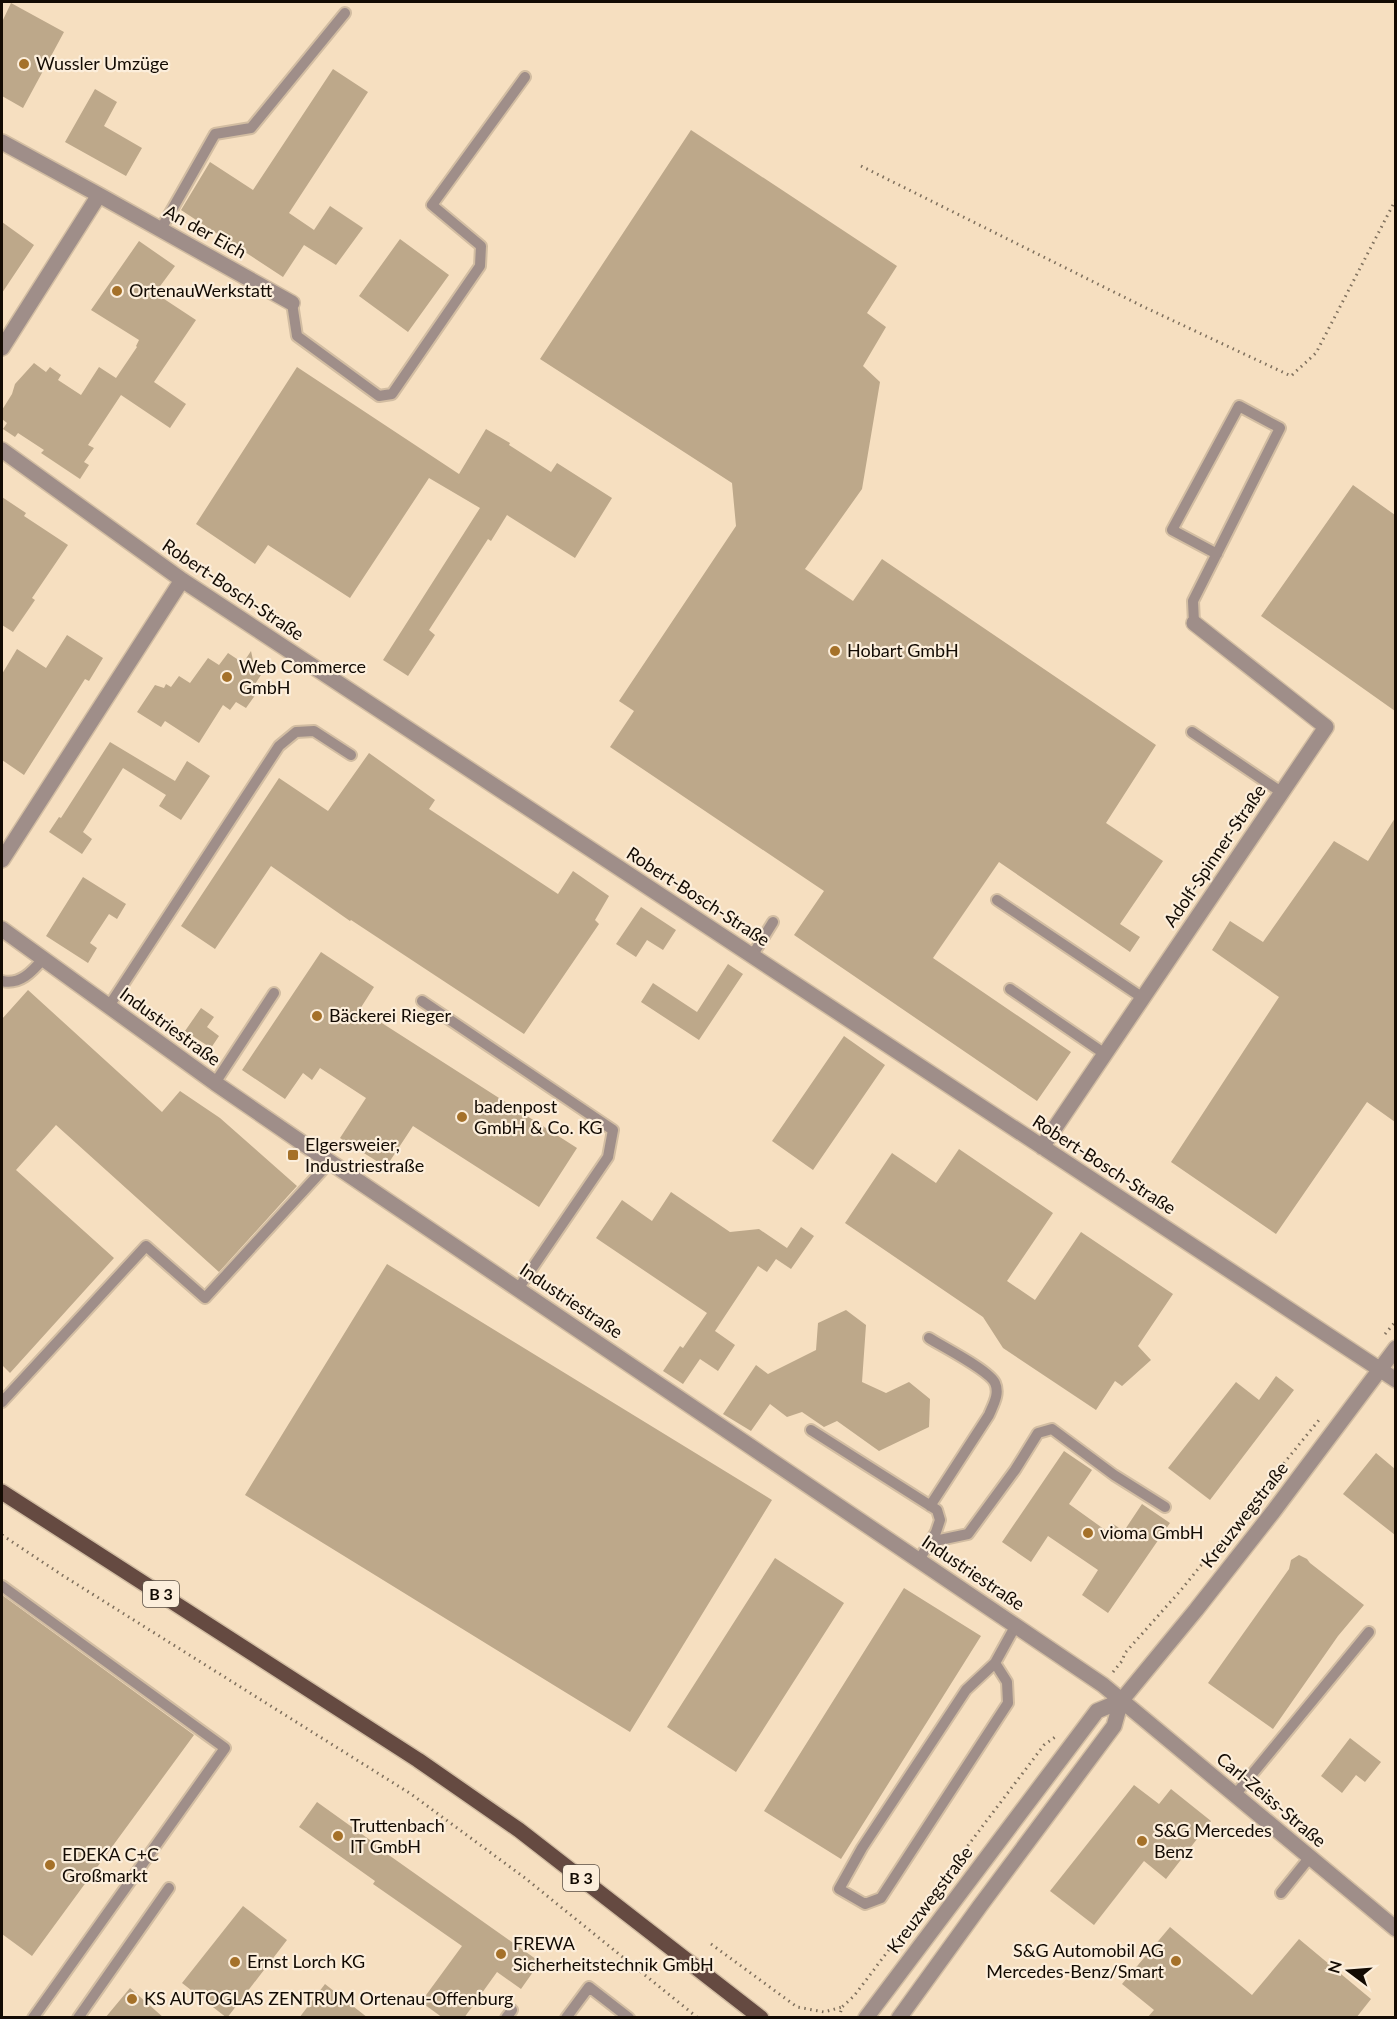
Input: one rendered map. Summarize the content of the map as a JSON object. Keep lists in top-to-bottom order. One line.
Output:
{"streets":{"main road":["B 3"],"street":["An der Eich","Robert-Bosch-Straße","Adolf-Spinner-Straße","Industriestraße","Kreuzwegstraße","Carl-Zeiss-Straße"]},"crossings":[["Robert-Bosch-Straße","Adolf-Spinner-Straße"],["Robert-Bosch-Straße","Kreuzwegstraße"],["Industriestraße","Kreuzwegstraße"],["Industriestraße","Carl-Zeiss-Straße"],["Kreuzwegstraße","Carl-Zeiss-Straße"]],"places":{"other":["Wussler Umzüge","OrtenauWerkstatt","Hobart GmbH","Web Commerce GmbH","Bäckerei Rieger","badenpost GmbH & Co. KG","vioma GmbH","Truttenbach IT GmbH","S&G Mercedes Benz","EDEKA C+C Großmarkt","FREWA Sicherheitstechnik GmbH","S&G Automobil AG Mercedes-Benz/Smart","Ernst Lorch KG","KS AUTOGLAS ZENTRUM Ortenau-Offenburg"],"transit":["Elgersweier, Industriestraße"]},"north":"left"}
